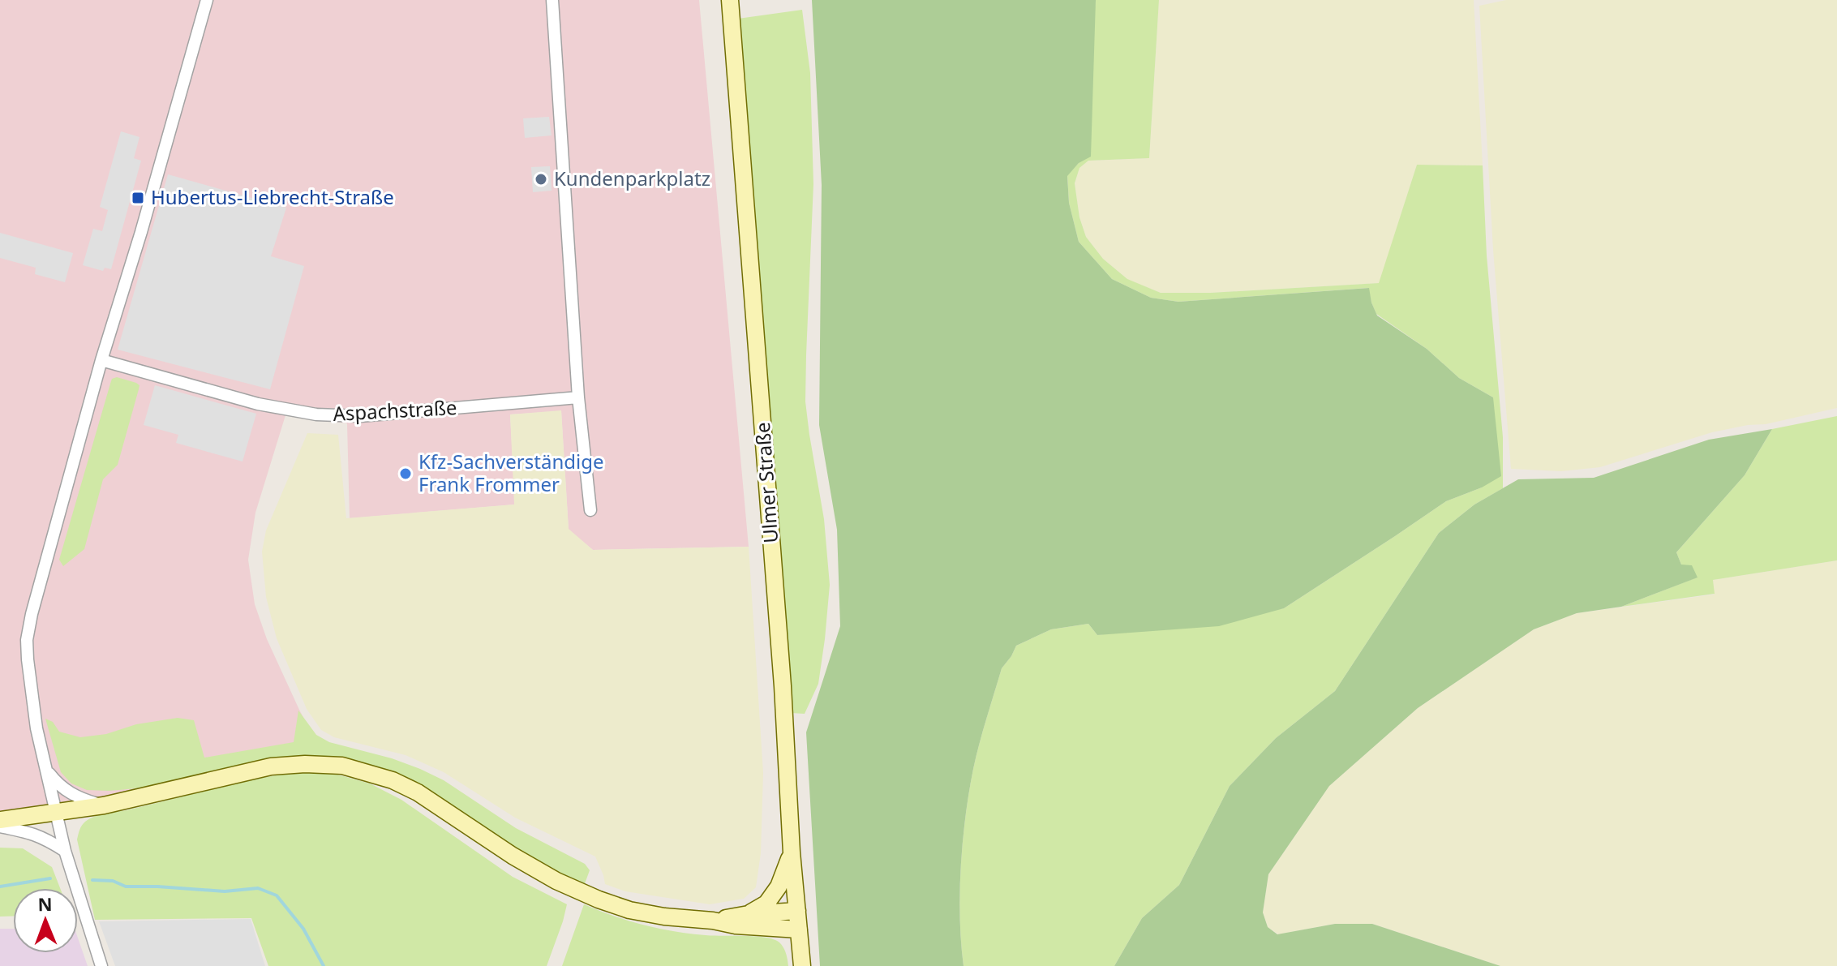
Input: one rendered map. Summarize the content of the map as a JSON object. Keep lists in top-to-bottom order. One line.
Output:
{"streets":{"main road":["Ulmer Straße"],"street":["Aspachstraße"]},"places":{"other":["Kundenparkplatz","Kfz-Sachverständige Frank Frommer"],"transit":["Hubertus-Liebrecht-Straße"]},"north":"top"}
